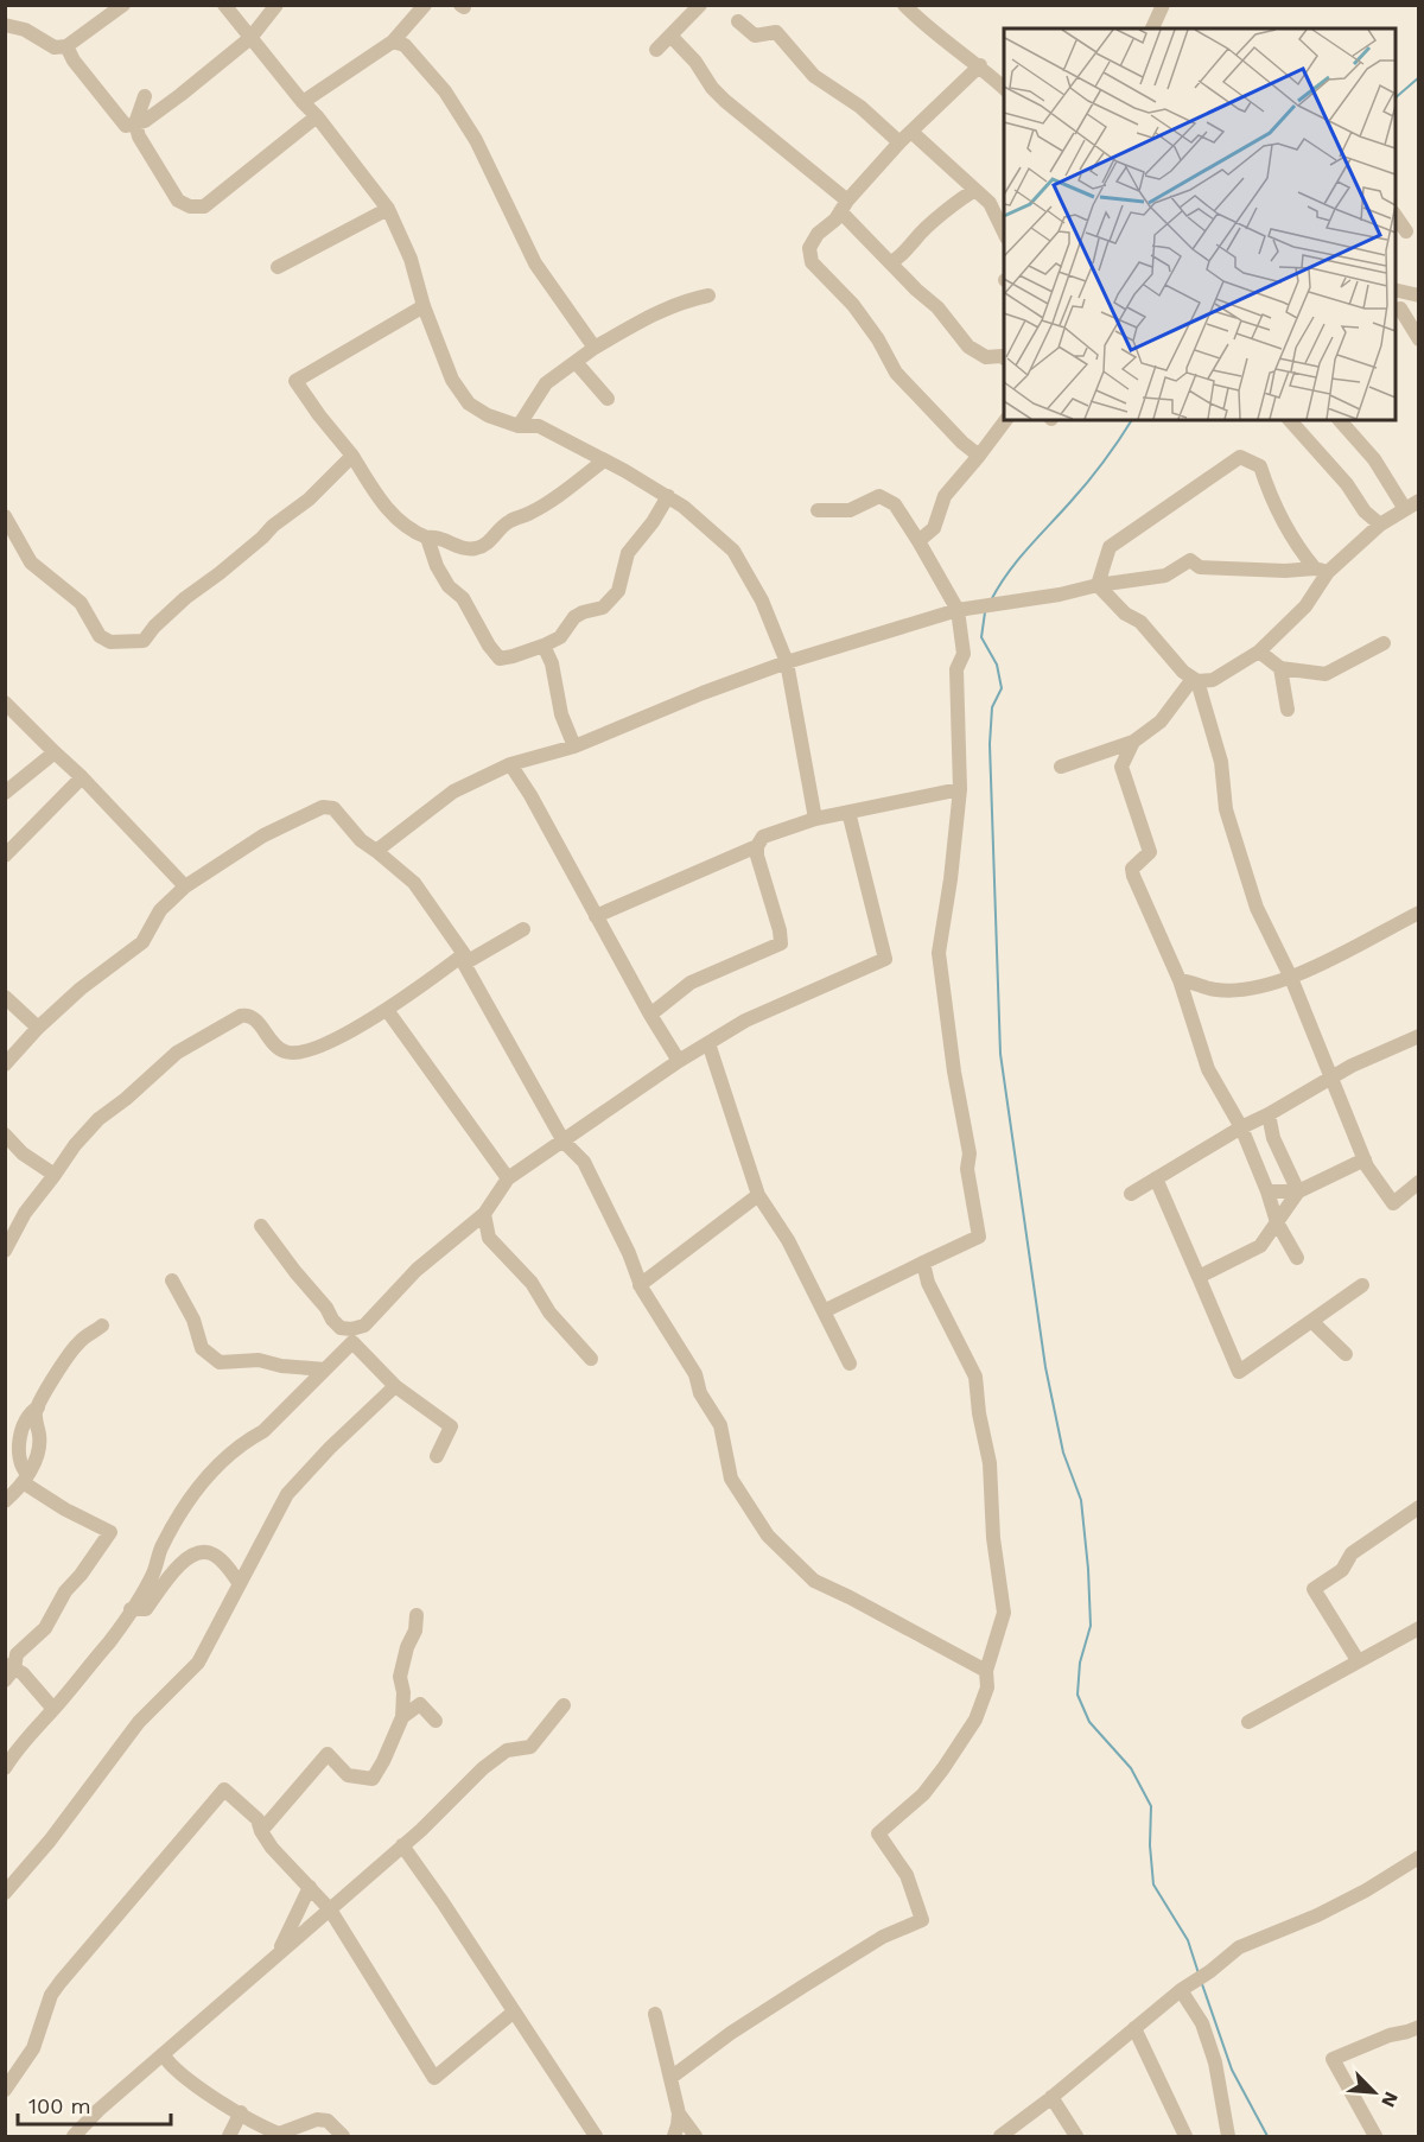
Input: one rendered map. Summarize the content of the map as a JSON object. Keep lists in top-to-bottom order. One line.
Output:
{"scale_bar":"100 m","north":"bottom right"}
